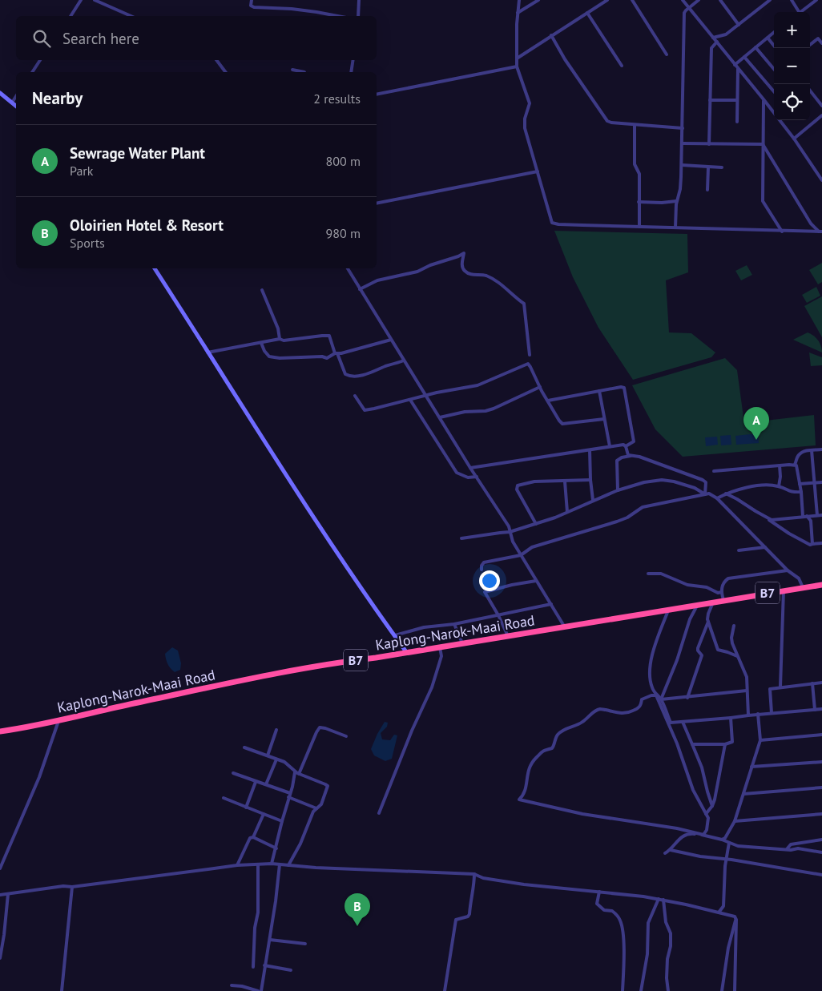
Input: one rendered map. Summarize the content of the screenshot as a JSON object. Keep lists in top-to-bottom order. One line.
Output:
{"streets":{"highway":["B7","Kaplong-Narok-Maai Road"]},"page":{"map_buttons":["+","−"],"search":"Search here","heading":["Nearby","2 results"],"list":[{"mark":"A","name":"Sewrage Water Plant","note":"Park","value":"800 m"},{"mark":"B","name":"Oloirien Hotel & Resort","note":"Sports","value":"980 m"}],"pins":["A","B"]}}
